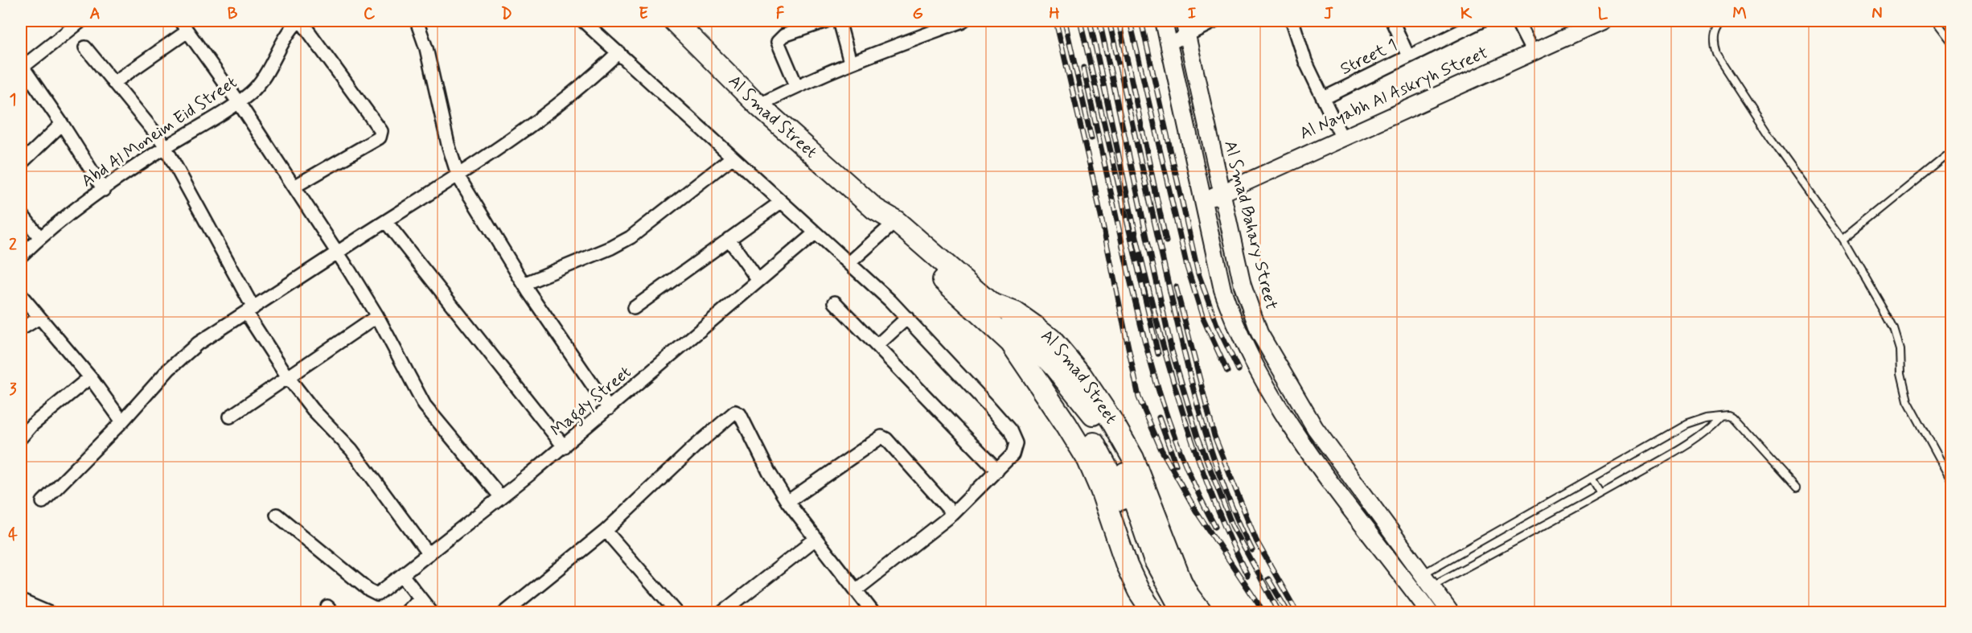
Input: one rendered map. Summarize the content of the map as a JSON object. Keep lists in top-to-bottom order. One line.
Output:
{"streets":{"highway":["Al Smad Street"],"street":["Street 1","Al Nayabh Al Askryh Street","Abd Al Moneim Eid Street","Al Smad Bahary Street","Magdy Street"]},"crossings":[["Al Nayabh Al Askryh Street","Al Smad Bahary Street"]],"grid":{"columns":["A","B","C","D","E","F","G","H","I","J","K","L","M","N"],"rows":["1","2","3","4"]}}
